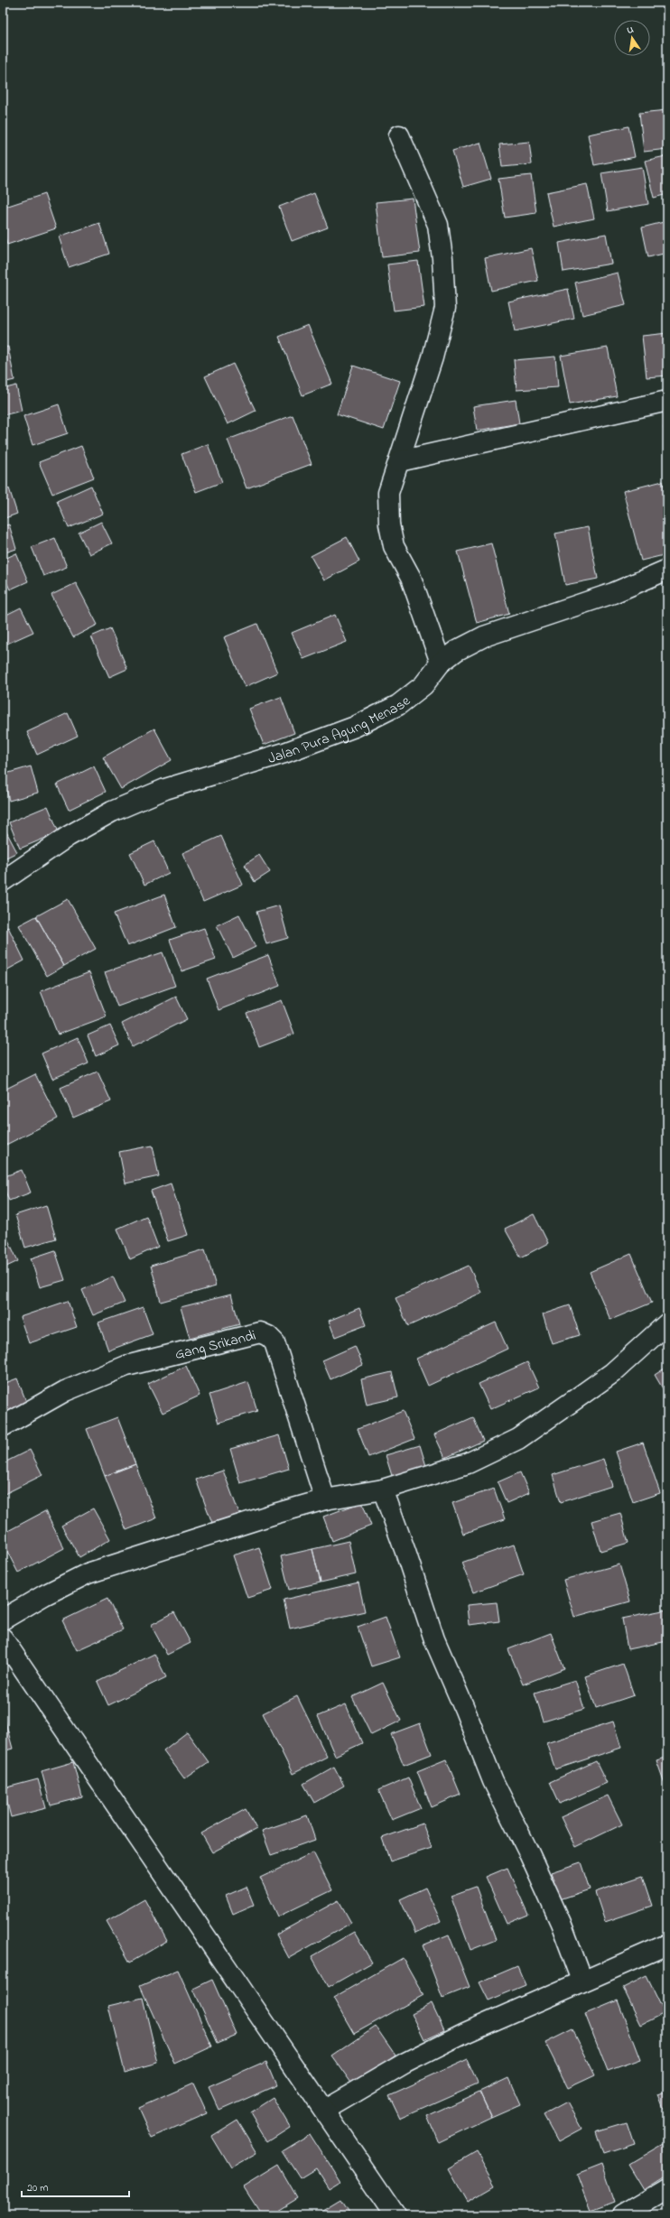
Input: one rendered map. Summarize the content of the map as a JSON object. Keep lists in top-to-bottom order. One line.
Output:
{"streets":{"street":["Jalan Pura Agung Menase","Gang Srikandi"]},"scale_bar":"20 m","north":"top"}
